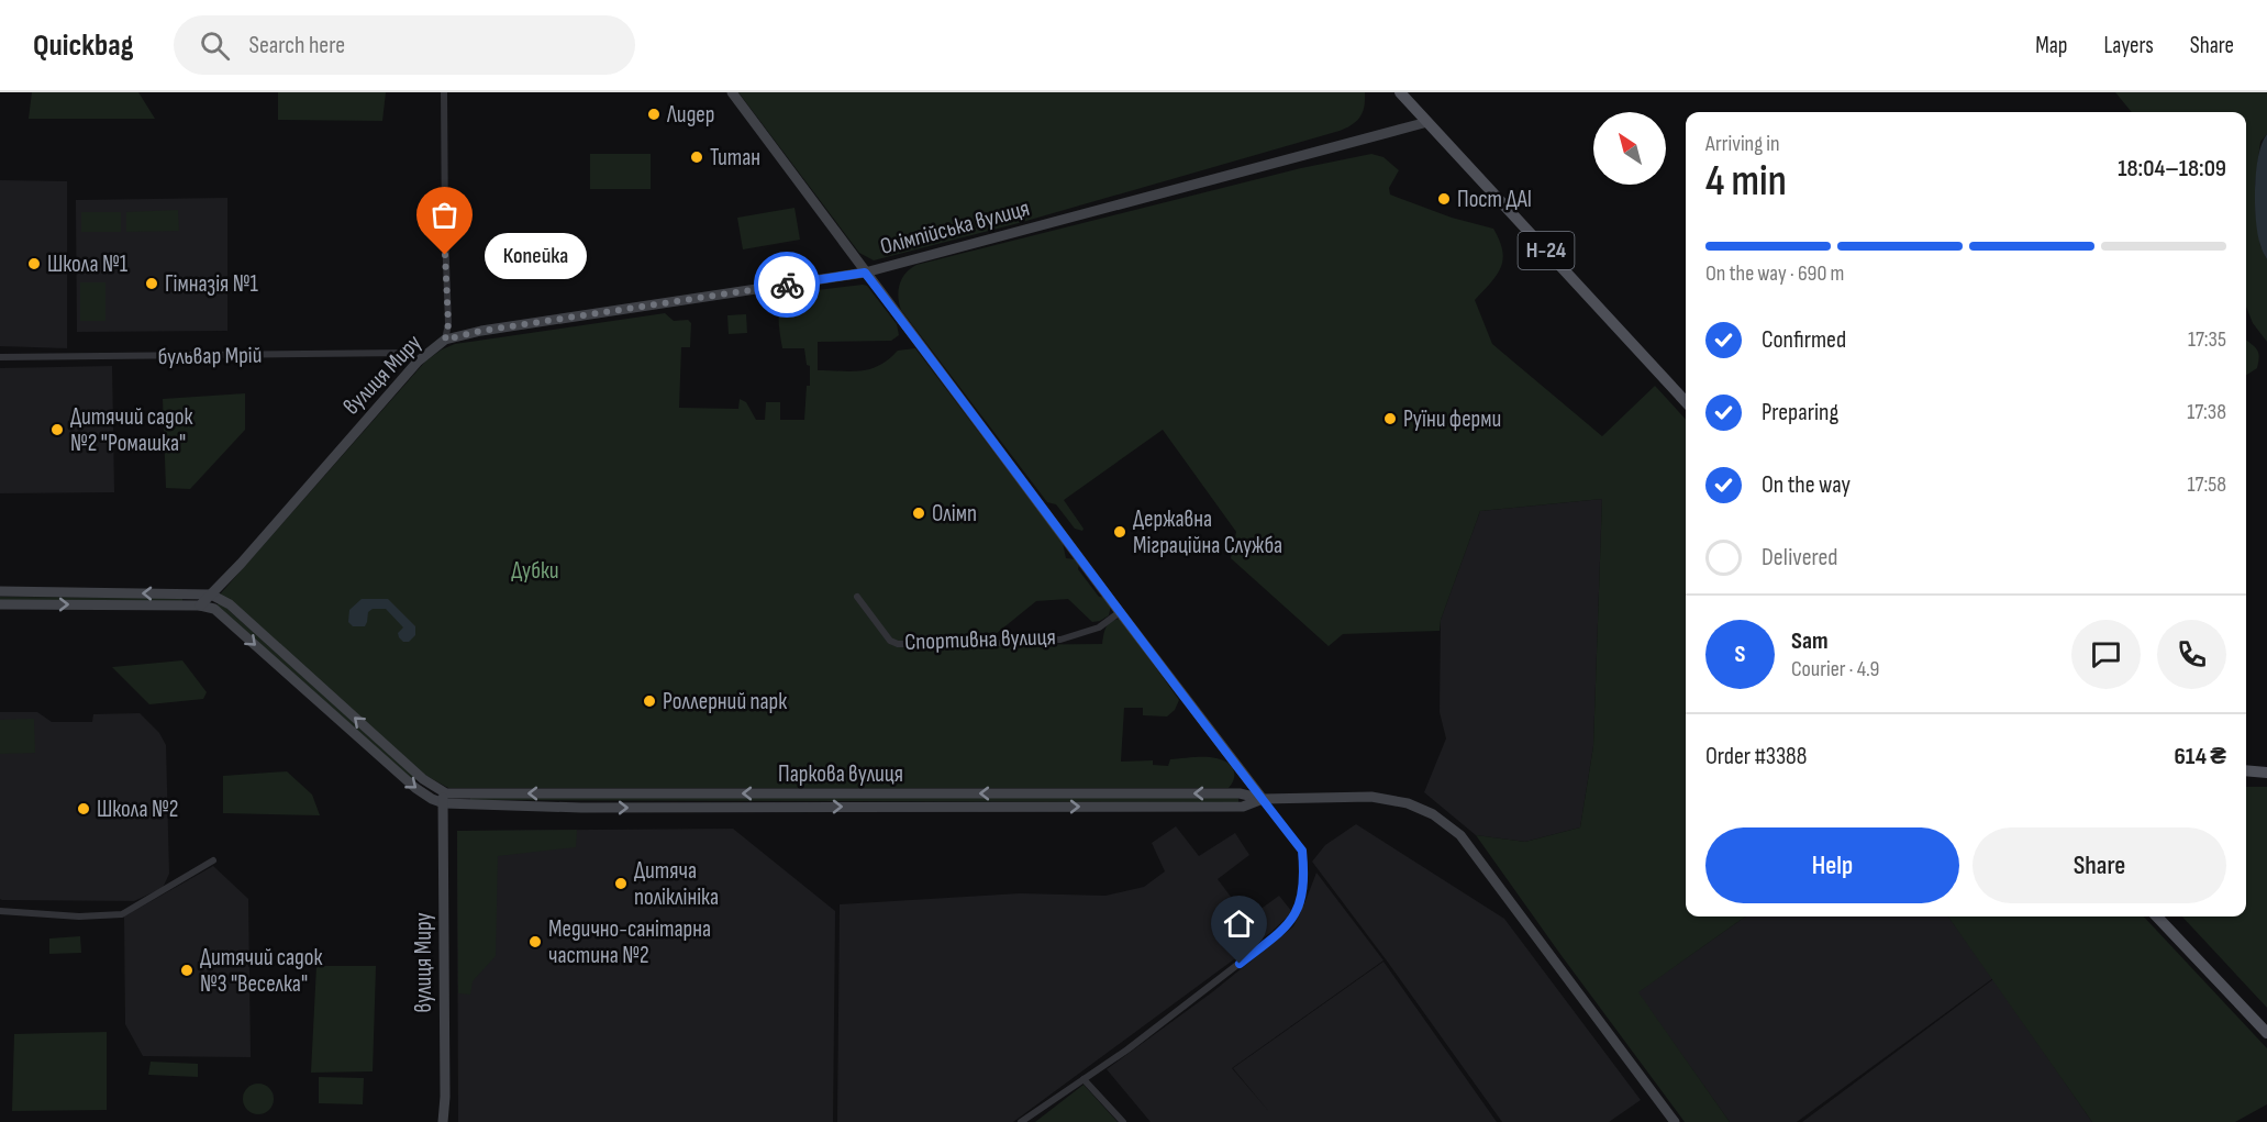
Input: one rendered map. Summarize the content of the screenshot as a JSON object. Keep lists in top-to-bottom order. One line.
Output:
{"streets":{"main road":["Н-24"],"street":["Олімпійська вулиця","бульвар Мрій","вулиця Миру","Спортивна вулиця","Паркова вулиця"]},"crossings":[["Олімпійська вулиця","Н-24"],["Олімпійська вулиця","вулиця Миру"],["бульвар Мрій","вулиця Миру"],["вулиця Миру","Паркова вулиця"]],"parks":["Дубки"],"places":["Лидер","Титан","Пост ДАІ","Копейка","Школа №1","Гімназія №1","Руїни ферми","Дитячий садок №2 \"Ромашка\"","Олімп","Державна Міграційна Служба","Роллерний парк","Школа №2","Дитяча поліклініка","Медично-санітарна частина №2","Дитячий садок №3 \"Веселка\""],"north":"top left","page":{"header":"Quickbag","search":"Search here","nav":["Map","Layers","Share"],"heading":["4 min","Arriving in","18:04–18:09"],"panel":["Sam","Courier · 4.9","Order #3388","614 ₴"],"bar":"On the way · 690 m","bubble":"Копейка","list":[["Confirmed","17:35"],["Preparing","17:38"],["On the way","17:58"],"Delivered"],"round":"S","buttons":["Help","Share"]}}
